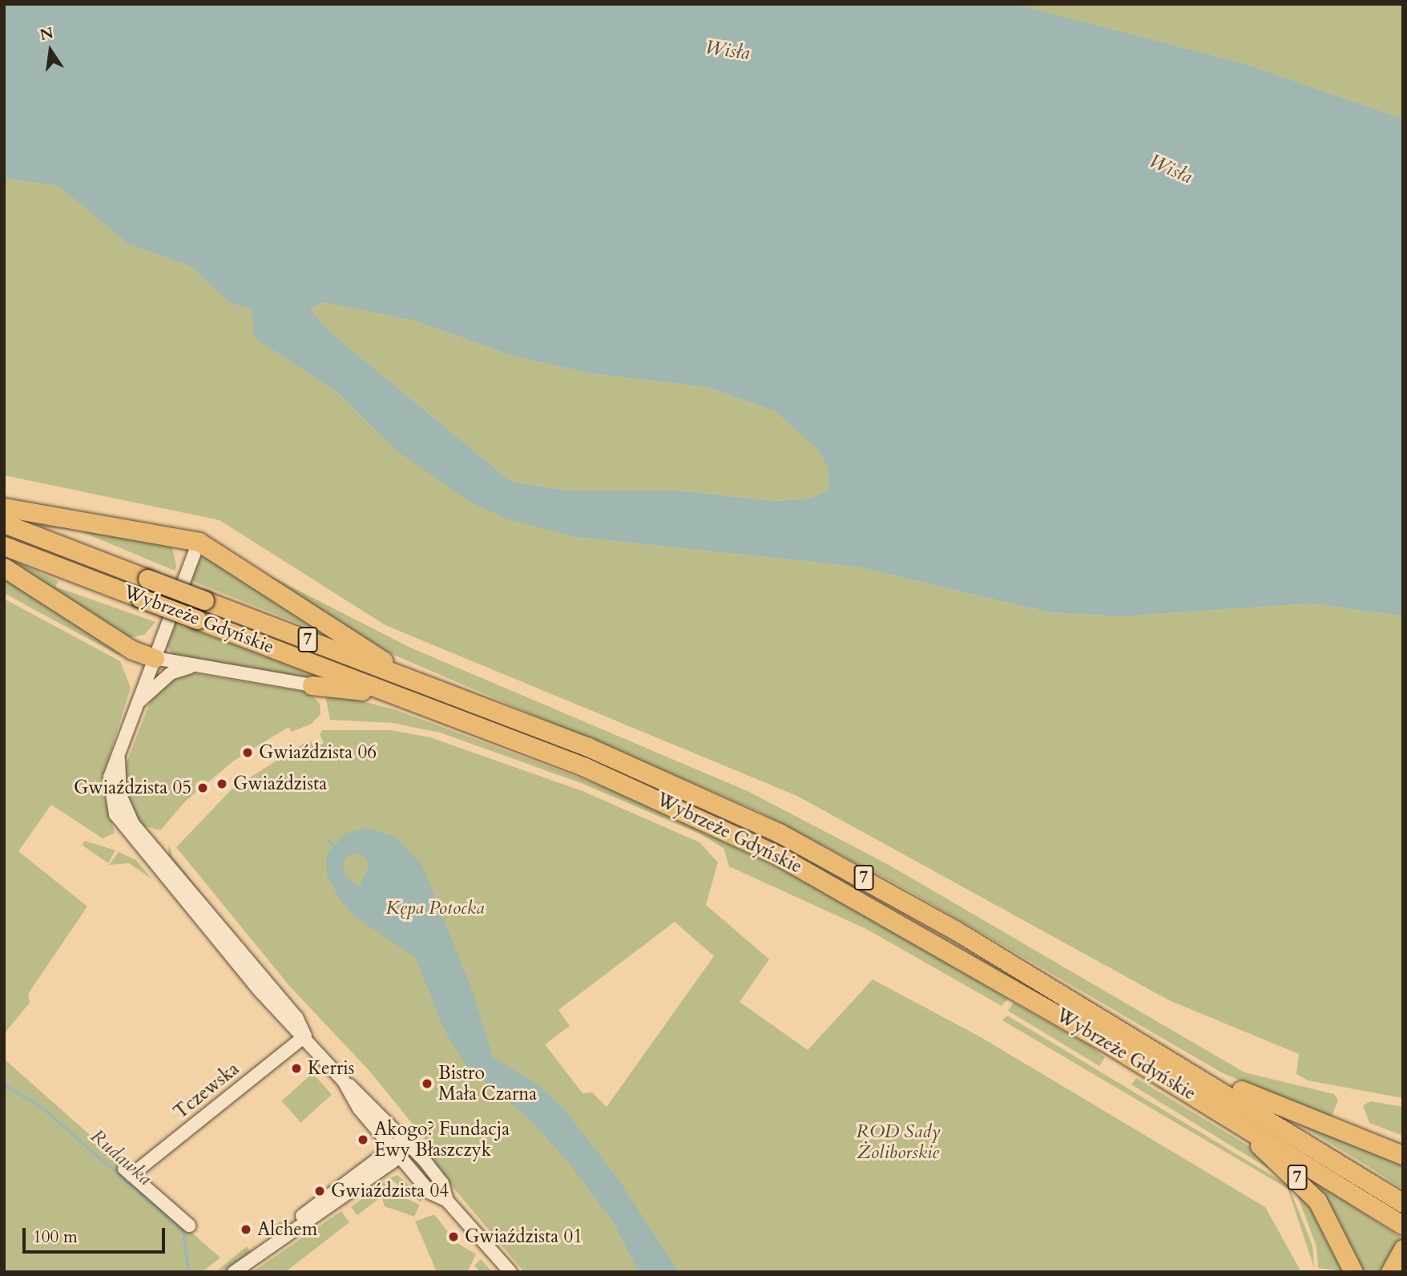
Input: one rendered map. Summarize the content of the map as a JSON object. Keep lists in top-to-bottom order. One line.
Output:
{"streets":{"highway":["Wybrzeże Gdyńskie","7"],"street":["Tczewska"]},"crossings":[["Wybrzeże Gdyńskie","7"]],"water":["Wisła","Rudawka"],"parks":["Kępa Potocka","ROD Sady Żoliborskie"],"places":["Gwiaździsta 06","Gwiaździsta","Gwiaździsta 05","Kerris","Bistro Mała Czarna","Akogo? Fundacja Ewy Błaszczyk","Gwiaździsta 04","Alchem","Gwiaździsta 01"],"scale_bar":"100 m","north":"top"}
